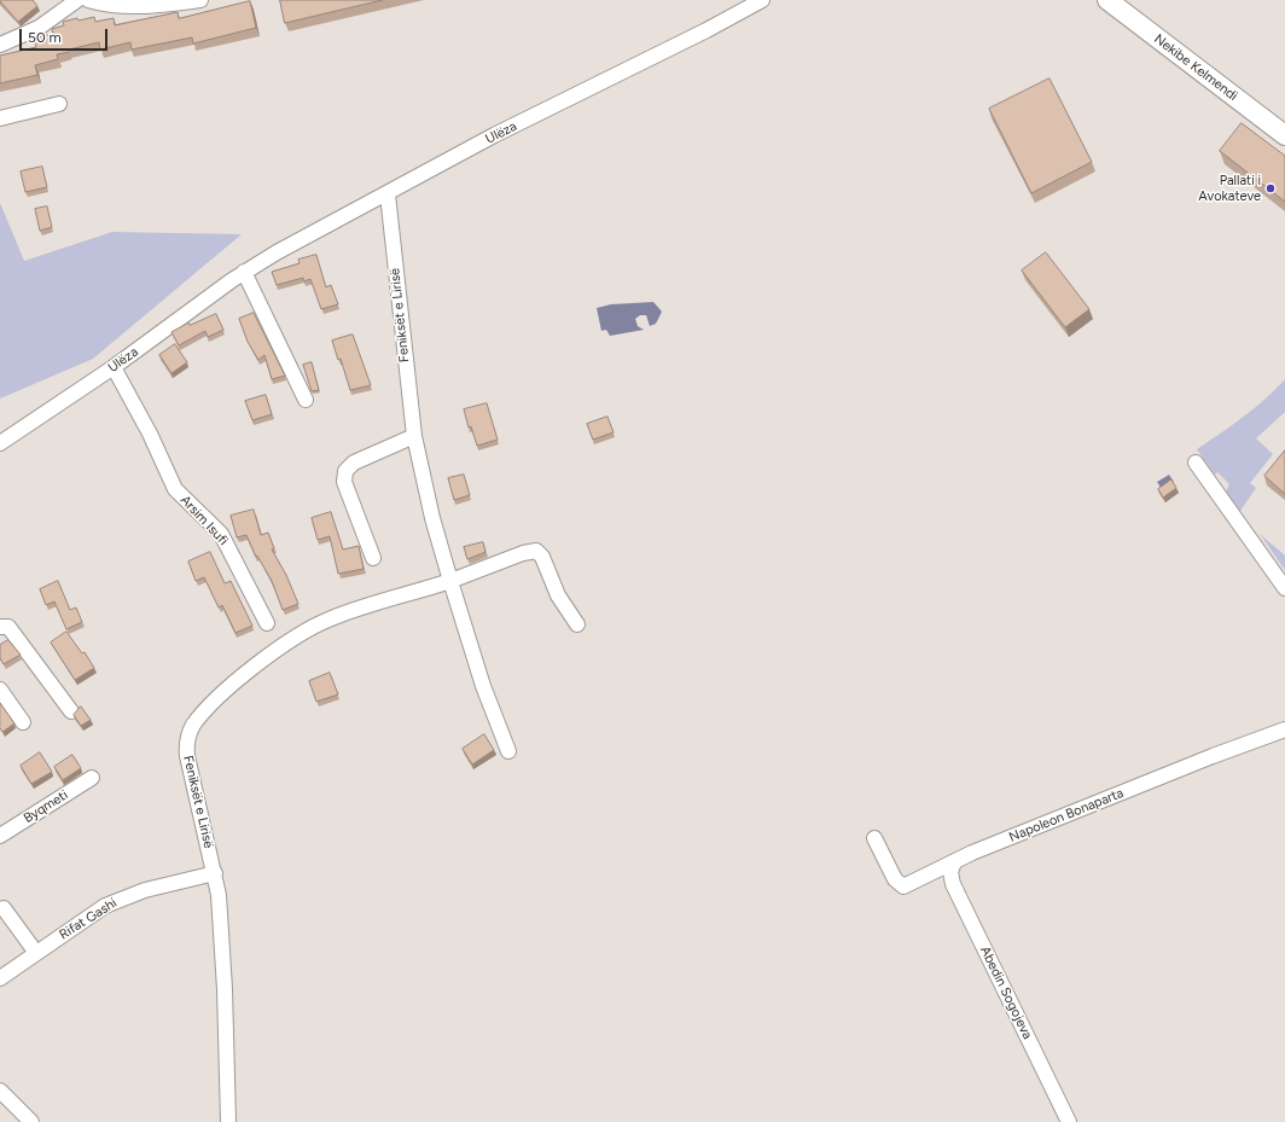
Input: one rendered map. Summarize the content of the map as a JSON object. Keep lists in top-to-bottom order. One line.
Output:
{"streets":{"street":["Nekibe Kelmendi","Ulëza","Feniksët e Lirisë","Arsim Isufi","Byqmeti","Napoleon Bonaparta","Rifat Gashi","Abedin Sogojeva"]},"crossings":[["Ulëza","Feniksët e Lirisë"],["Ulëza","Arsim Isufi"],["Feniksët e Lirisë","Rifat Gashi"],["Napoleon Bonaparta","Abedin Sogojeva"]],"places":["Pallati i Avokateve"],"scale_bar":"50 m"}
